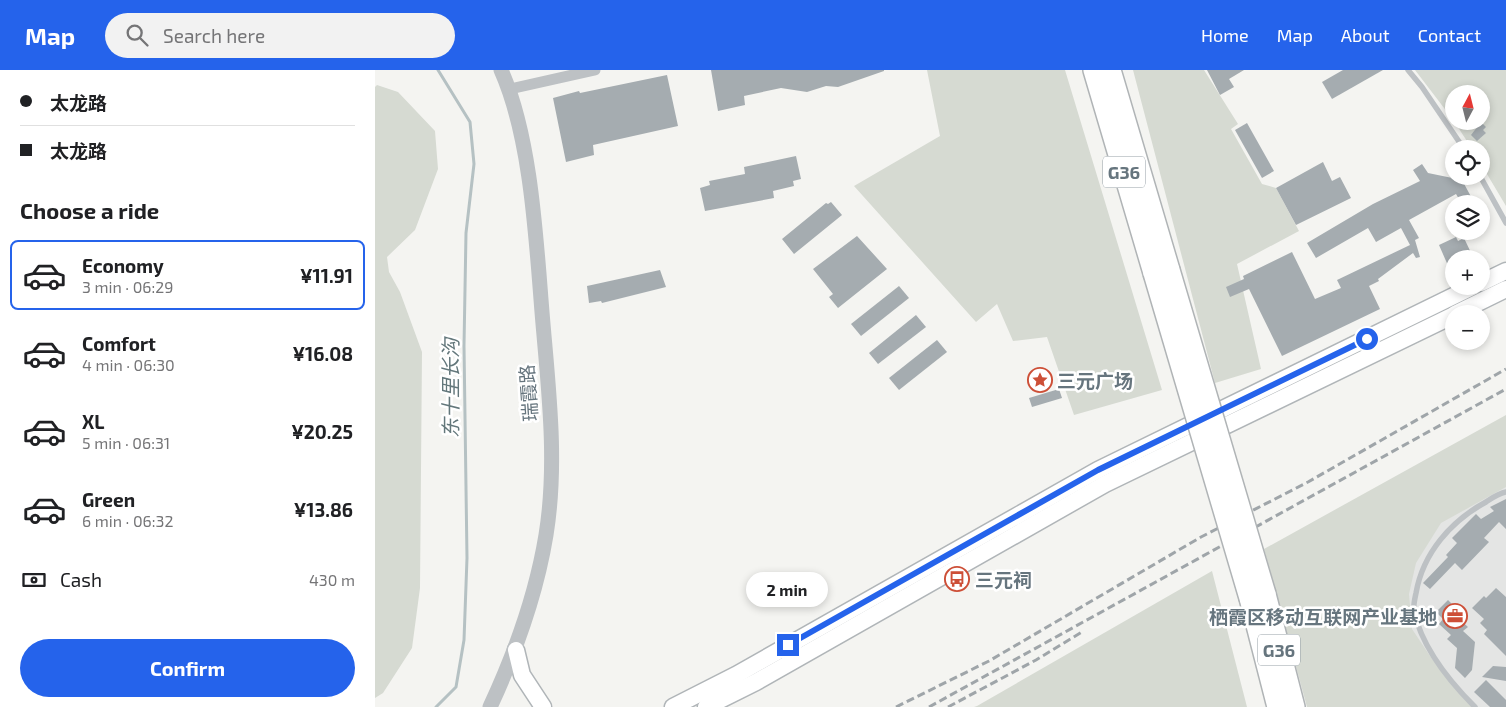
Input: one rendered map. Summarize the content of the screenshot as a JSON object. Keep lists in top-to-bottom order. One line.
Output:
{"streets":{"highway":["G36"],"street":["瑞霞路"]},"water":["东十里长沟"],"places":{"place":["三元广场"],"bus stop":["三元祠"],"office":["栖霞区移动互联网产业基地"]},"north":"top","page":{"header":"Map","search":"Search here","nav":["Home","Map","About","Contact"],"banner":["太龙路","太龙路"],"map_buttons":["+","−"],"heading":"Choose a ride","list":[{"name":"Economy","note":"3 min · 06:29","value":"¥11.91"},{"name":"Comfort","note":"4 min · 06:30","value":"¥16.08"},{"name":"XL","note":"5 min · 06:31","value":"¥20.25"},{"name":"Green","note":"6 min · 06:32","value":"¥13.86"}],"pay":["Cash","430 m"],"bubble":"2 min","buttons":"Confirm"}}
